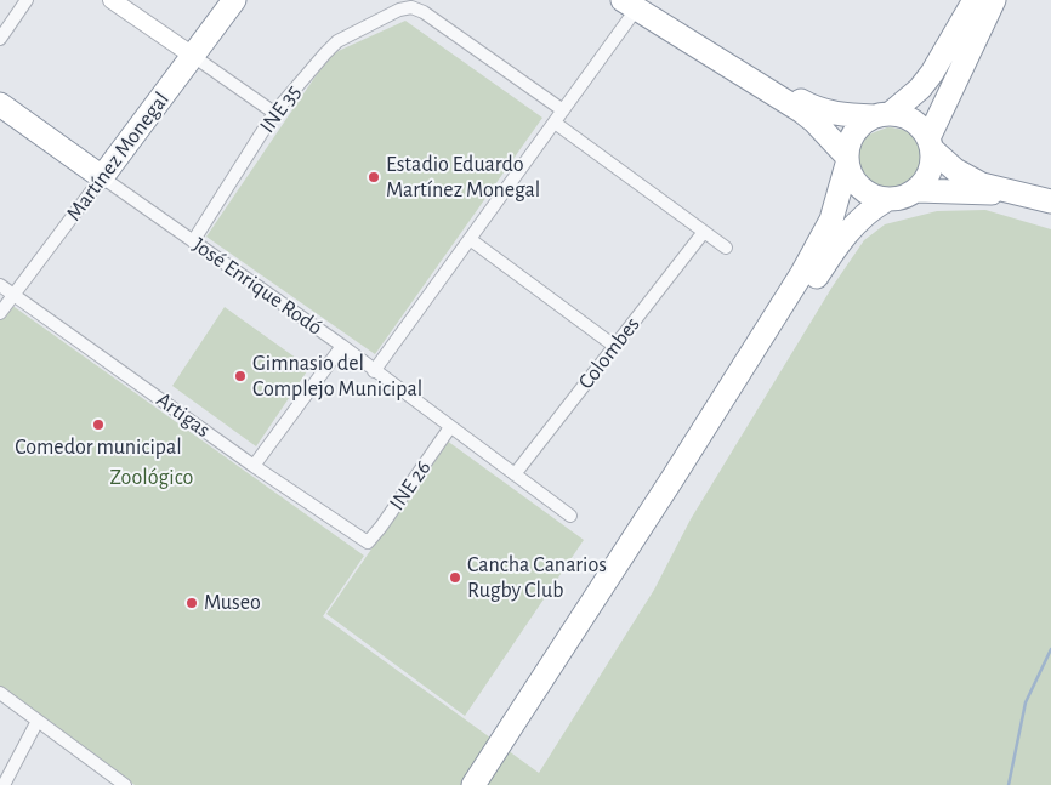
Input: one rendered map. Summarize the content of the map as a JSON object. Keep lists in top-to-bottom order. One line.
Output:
{"streets":{"highway":["Martínez Monegal","José Enrique Rodó"],"street":["INE 35","Colombes","Artigas","INE 26"]},"crossings":[["INE 35","José Enrique Rodó"],["Martínez Monegal","José Enrique Rodó"],["Martínez Monegal","Artigas"],["José Enrique Rodó","Colombes"],["José Enrique Rodó","INE 26"],["Artigas","INE 26"]],"parks":["Zoológico"],"places":["Estadio Eduardo Martínez Monegal","Gimnasio del Complejo Municipal","Comedor municipal","Cancha Canarios Rugby Club","Museo"]}
